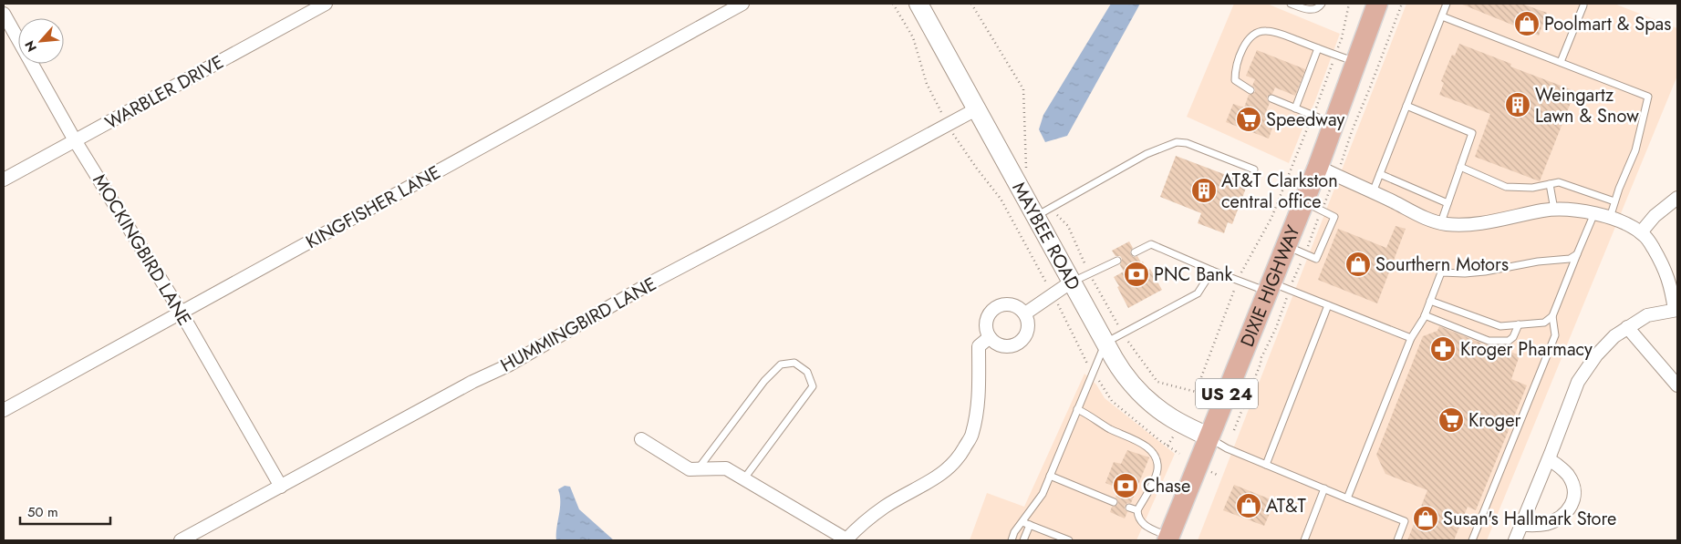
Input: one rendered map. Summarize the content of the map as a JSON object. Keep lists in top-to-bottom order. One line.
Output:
{"streets":{"main road":["MAYBEE ROAD","DIXIE HIGHWAY","US 24"],"street":["WARBLER DRIVE","KINGFISHER LANE","MOCKINGBIRD LANE","HUMMINGBIRD LANE"]},"crossings":[["WARBLER DRIVE","MOCKINGBIRD LANE"],["KINGFISHER LANE","MOCKINGBIRD LANE"],["MAYBEE ROAD","DIXIE HIGHWAY"],["MAYBEE ROAD","HUMMINGBIRD LANE"],["MOCKINGBIRD LANE","HUMMINGBIRD LANE"]],"places":{"shop":["Poolmart & Spas","Sourthern Motors","AT&T","Susan's Hallmark Store"],"building":["Weingartz Lawn & Snow","AT&T Clarkston central office"],"supermarket":["Speedway","Kroger"],"bank":["PNC Bank","Chase"],"pharmacy":["Kroger Pharmacy"]},"scale_bar":"50 m","north":"bottom left"}
